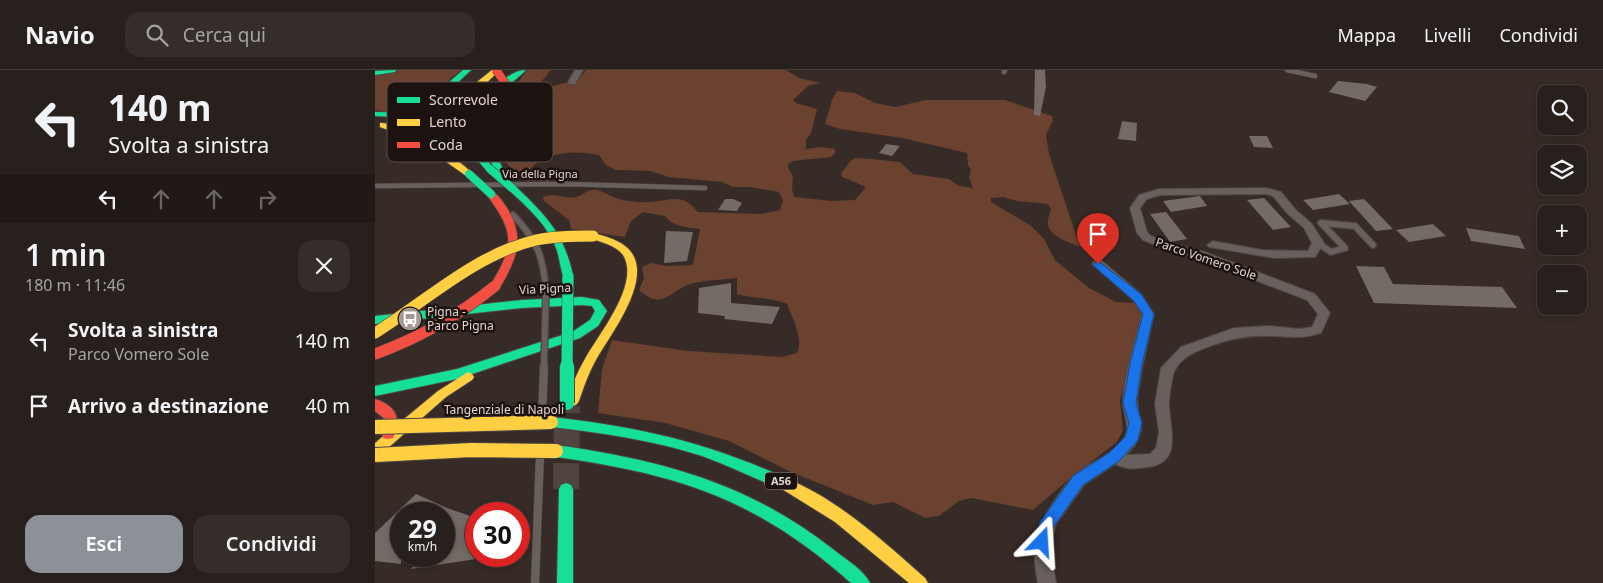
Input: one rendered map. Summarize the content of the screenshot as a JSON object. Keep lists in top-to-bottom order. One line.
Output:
{"streets":{"main road":["Via Pigna","Tangenziale di Napoli","A56"],"street":["Parco Vomero Sole"],"lane":["Via della Pigna"]},"places":{"bus stop":["Pigna - Parco Pigna"]},"legend":["Scorrevole","Lento","Coda"],"page":{"header":"Navio","search":"Cerca qui","nav":["Mappa","Livelli","Condividi"],"turn":["140 m","Svolta a sinistra"],"map_buttons":["+","−"],"heading":["1 min","180 m · 11:46"],"list":[{"name":"Svolta a sinistra","note":"Parco Vomero Sole","value":"140 m"},{"name":"Arrivo a destinazione","value":"40 m"}],"speed":"29 km/h","limit":"30","buttons":["Esci","Condividi"]}}
